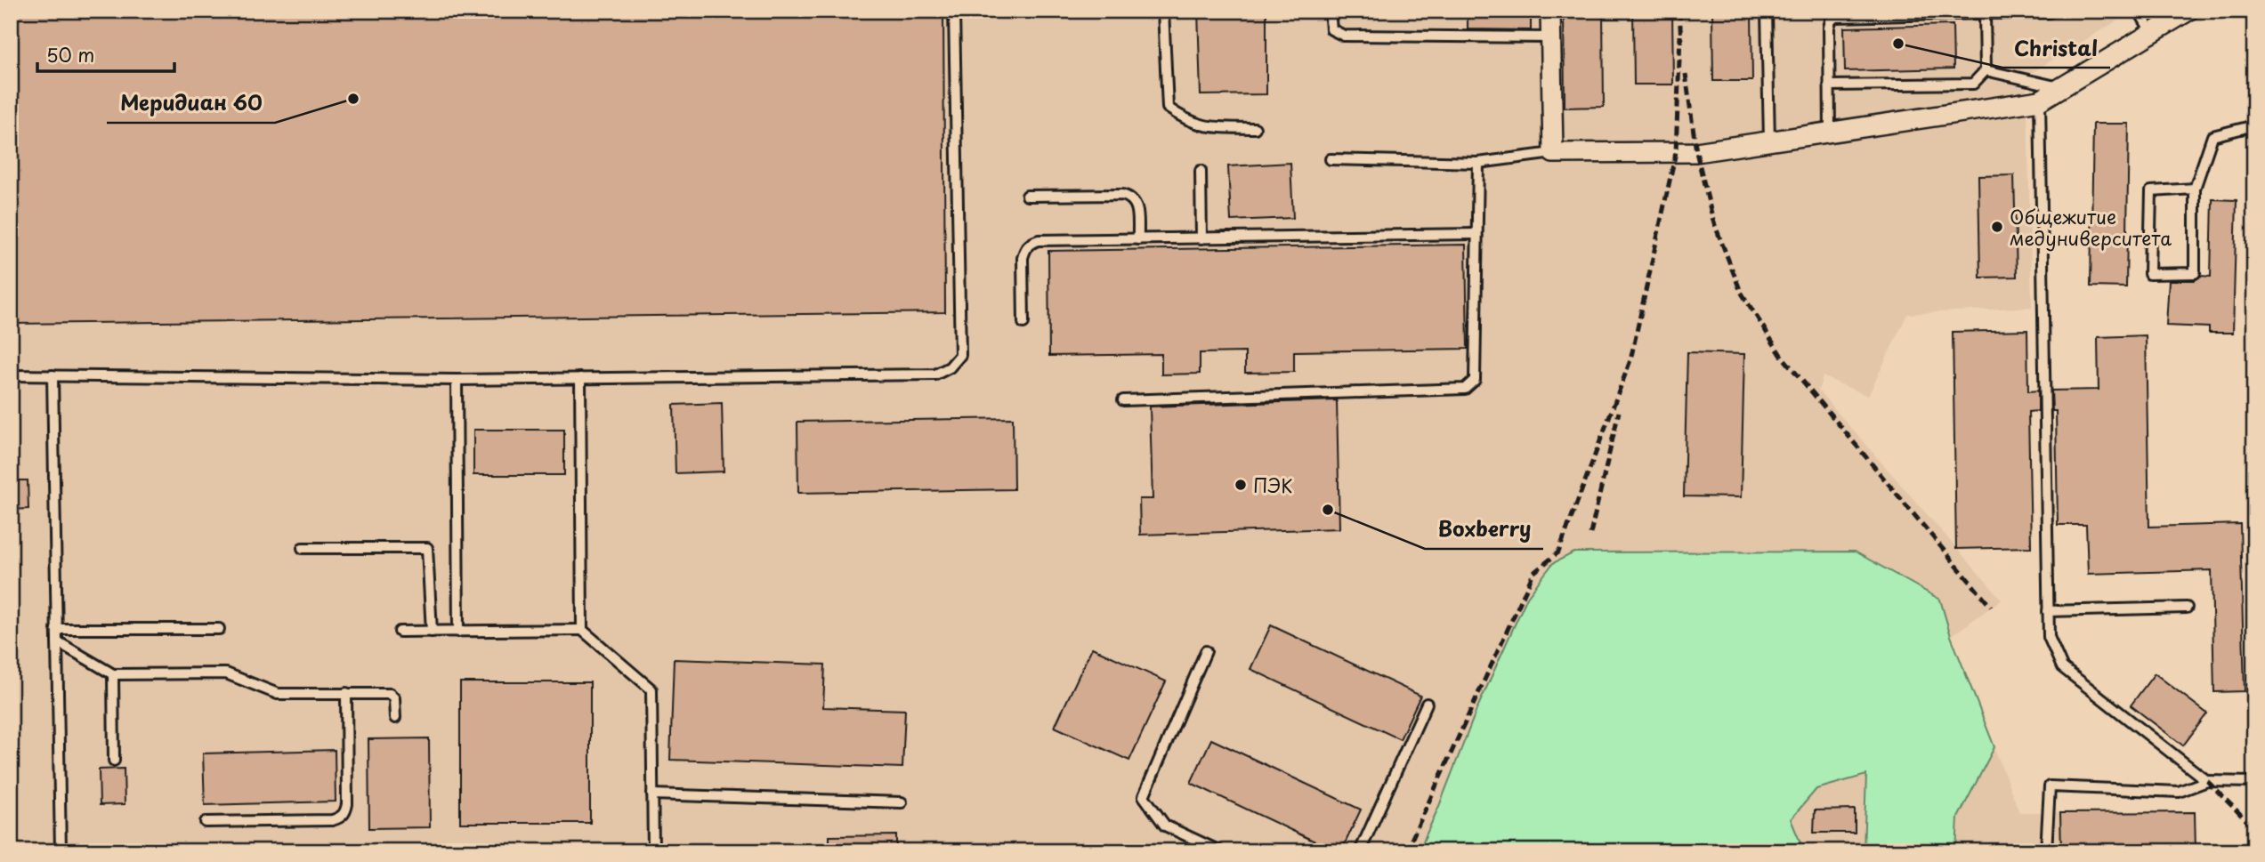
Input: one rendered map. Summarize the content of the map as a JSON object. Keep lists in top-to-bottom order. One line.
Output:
{"places":["Christal","Меридиан 60","Общежитие медуниверситета","ПЭК","Boxberry"],"scale_bar":"50 m"}
